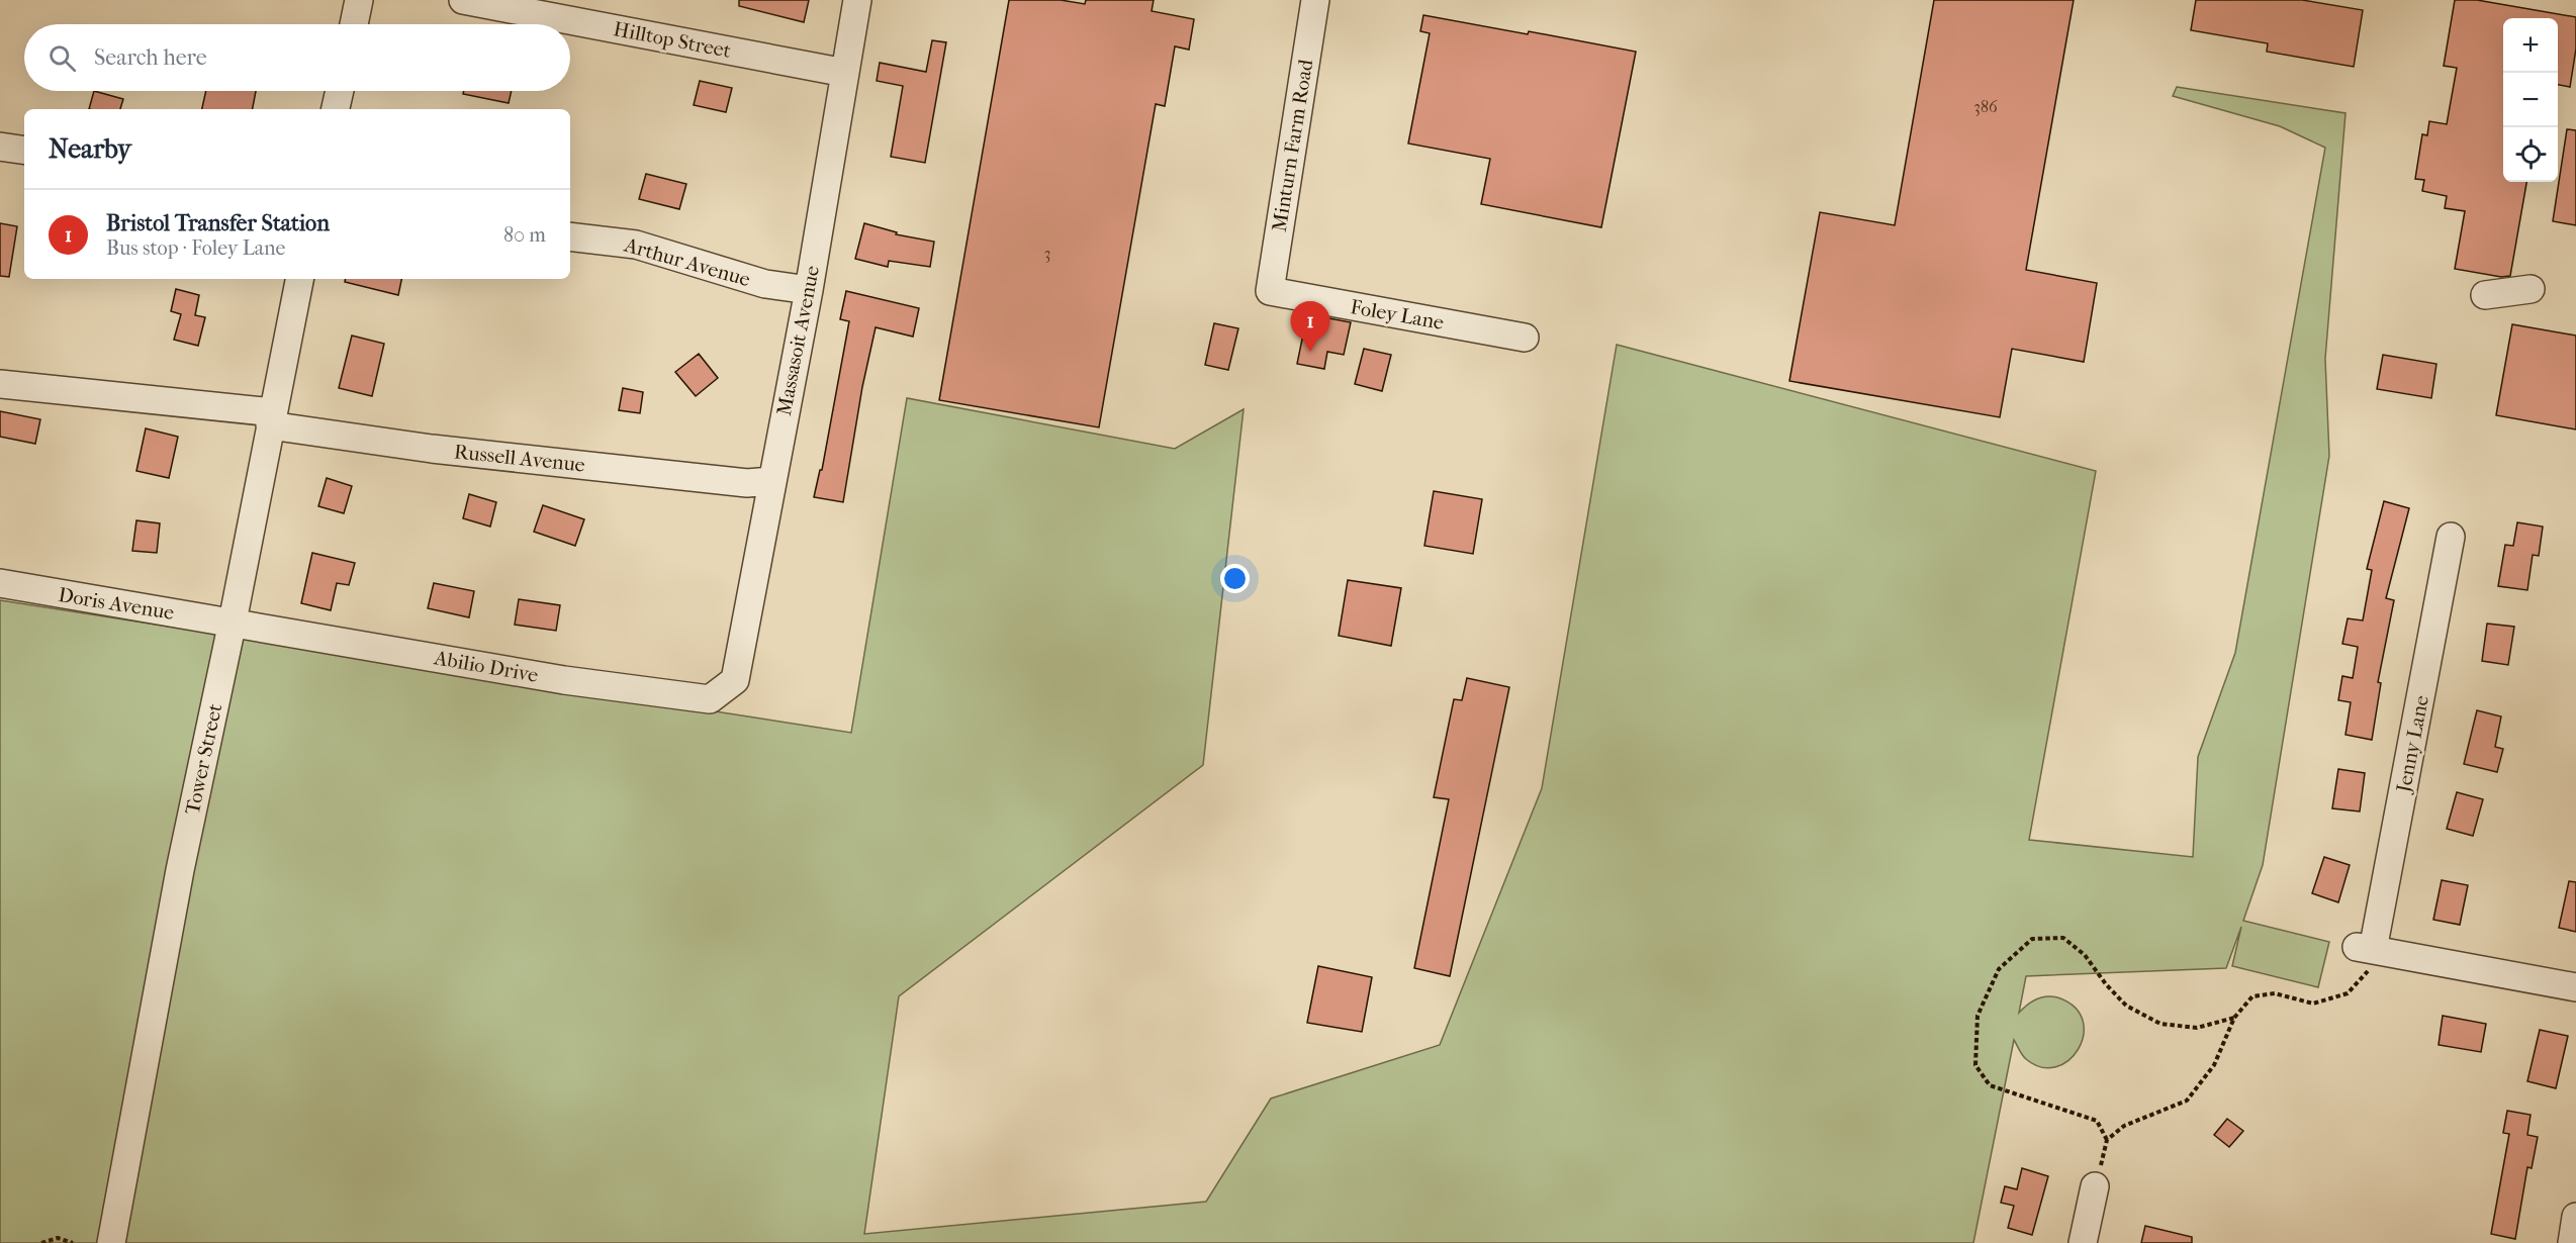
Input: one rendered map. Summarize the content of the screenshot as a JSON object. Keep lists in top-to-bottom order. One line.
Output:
{"streets":{"street":["Hilltop Street","Minturn Farm Road","Arthur Avenue","Foley Lane","Massasoit Avenue","Russell Avenue","Doris Avenue","Abilio Drive","Jenny Lane","Tower Street"]},"crossings":[["Hilltop Street","Massasoit Avenue"],["Minturn Farm Road","Foley Lane"],["Arthur Avenue","Massasoit Avenue"],["Massasoit Avenue","Russell Avenue"],["Massasoit Avenue","Abilio Drive"],["Russell Avenue","Tower Street"],["Doris Avenue","Abilio Drive"],["Doris Avenue","Tower Street"],["Abilio Drive","Tower Street"]],"house_numbers":["386","3"],"page":{"map_buttons":["+","−"],"search":"Search here","heading":"Nearby","list":[{"mark":"1","name":"Bristol Transfer Station","note":"Bus stop · Foley Lane","value":"80 m"}],"pins":"1"}}
